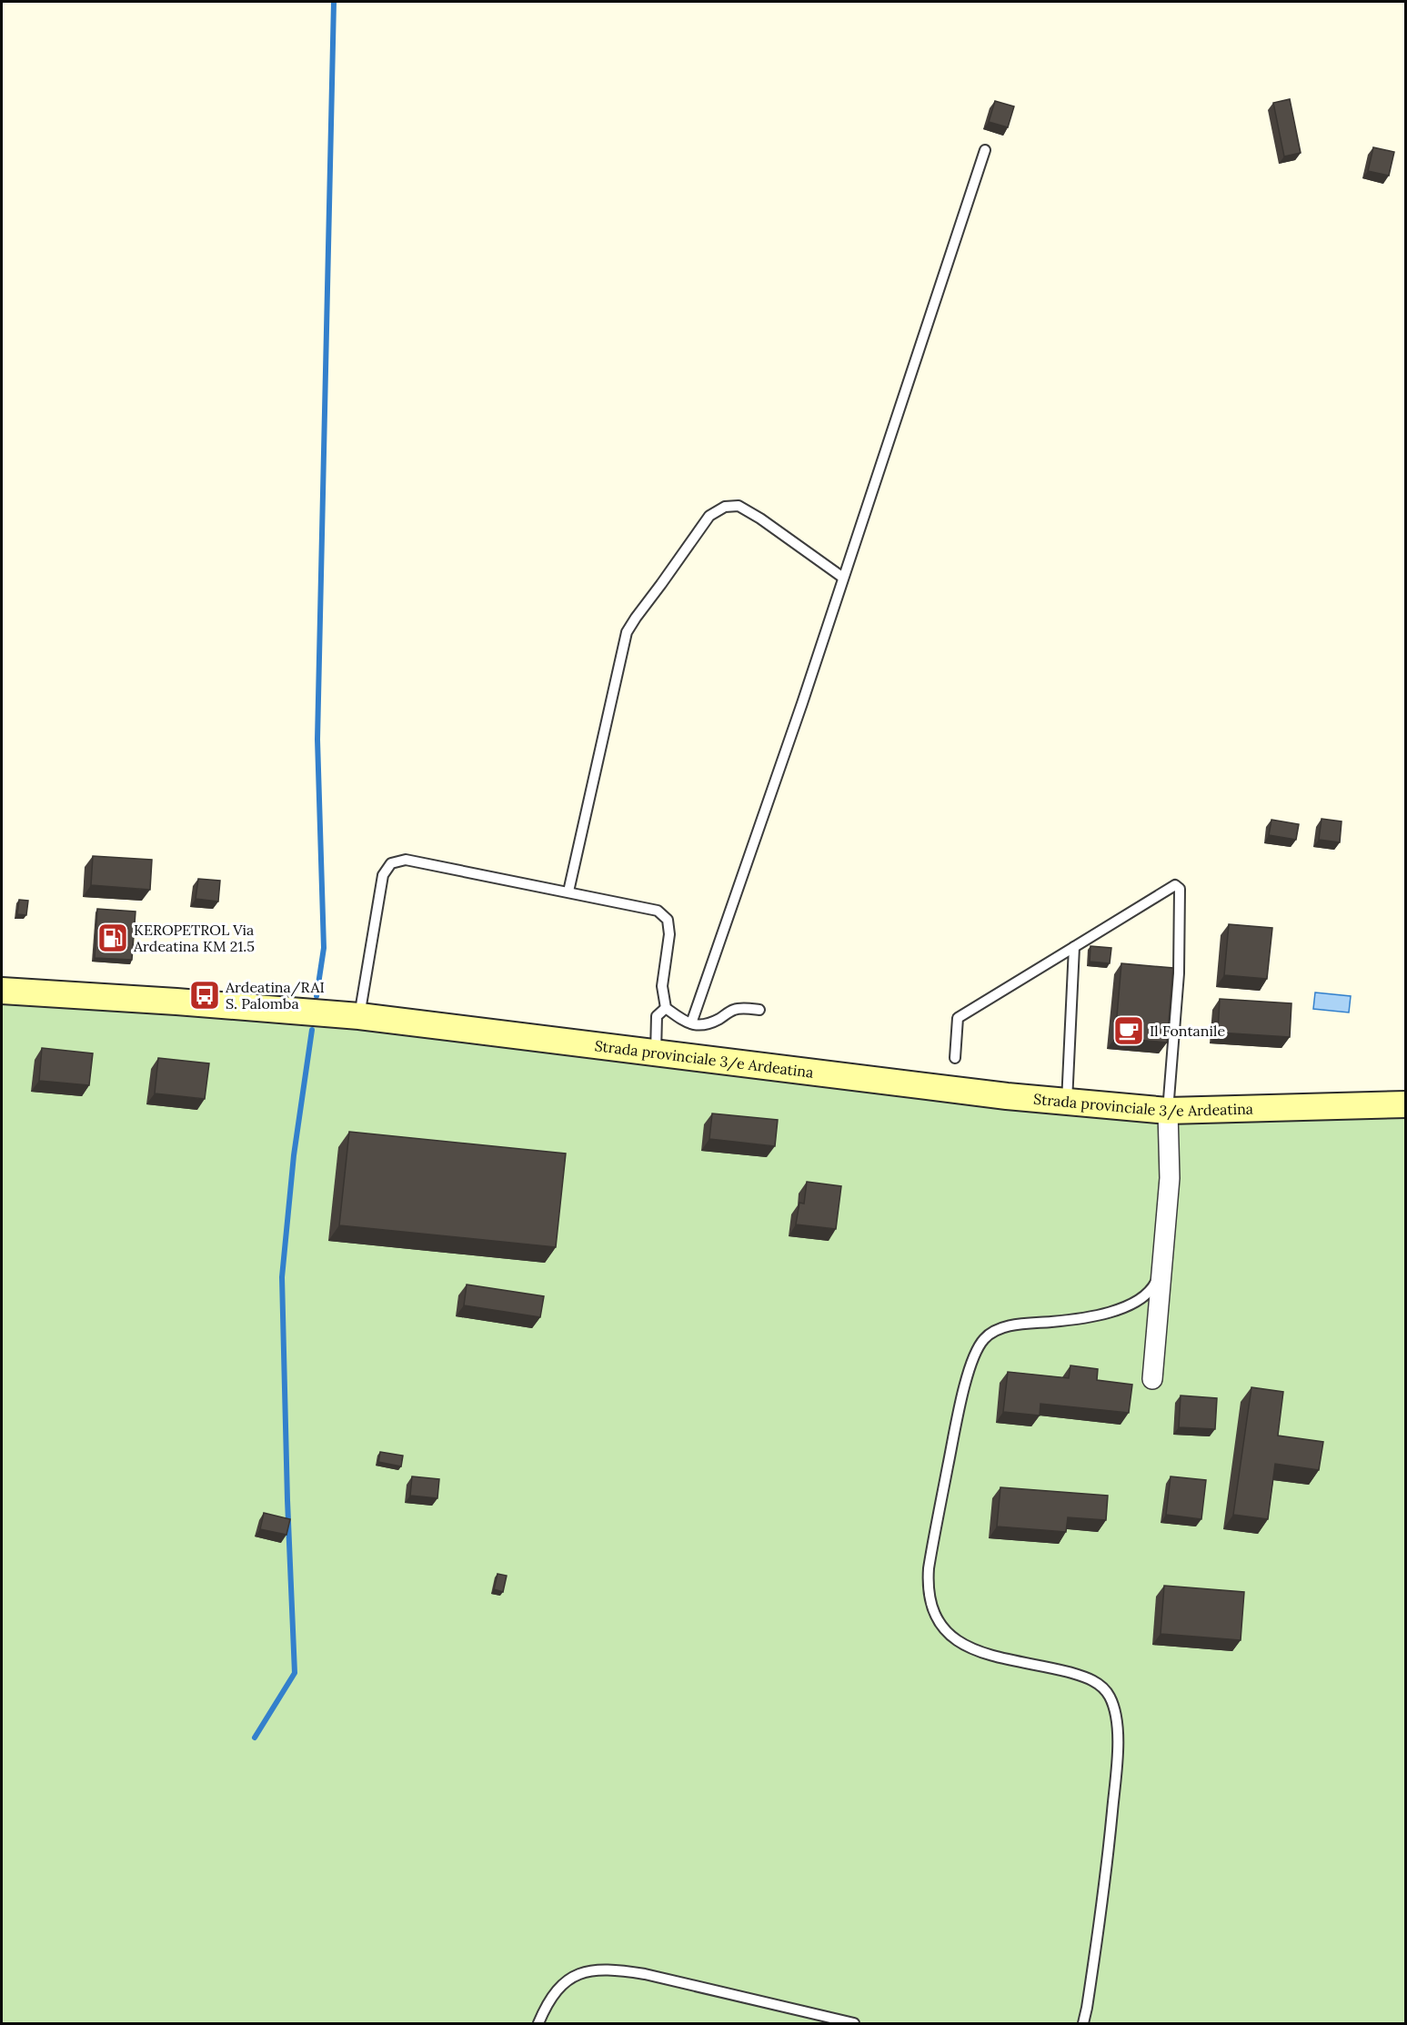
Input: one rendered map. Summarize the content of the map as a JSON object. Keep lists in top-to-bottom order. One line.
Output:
{"streets":{"main road":["Strada provinciale 3/e Ardeatina"]},"places":{"fuel station":["KEROPETROL Via Ardeatina KM 21.5"],"bus stop":["Ardeatina/RAI S. Palomba"],"cafe":["Il Fontanile"]}}
